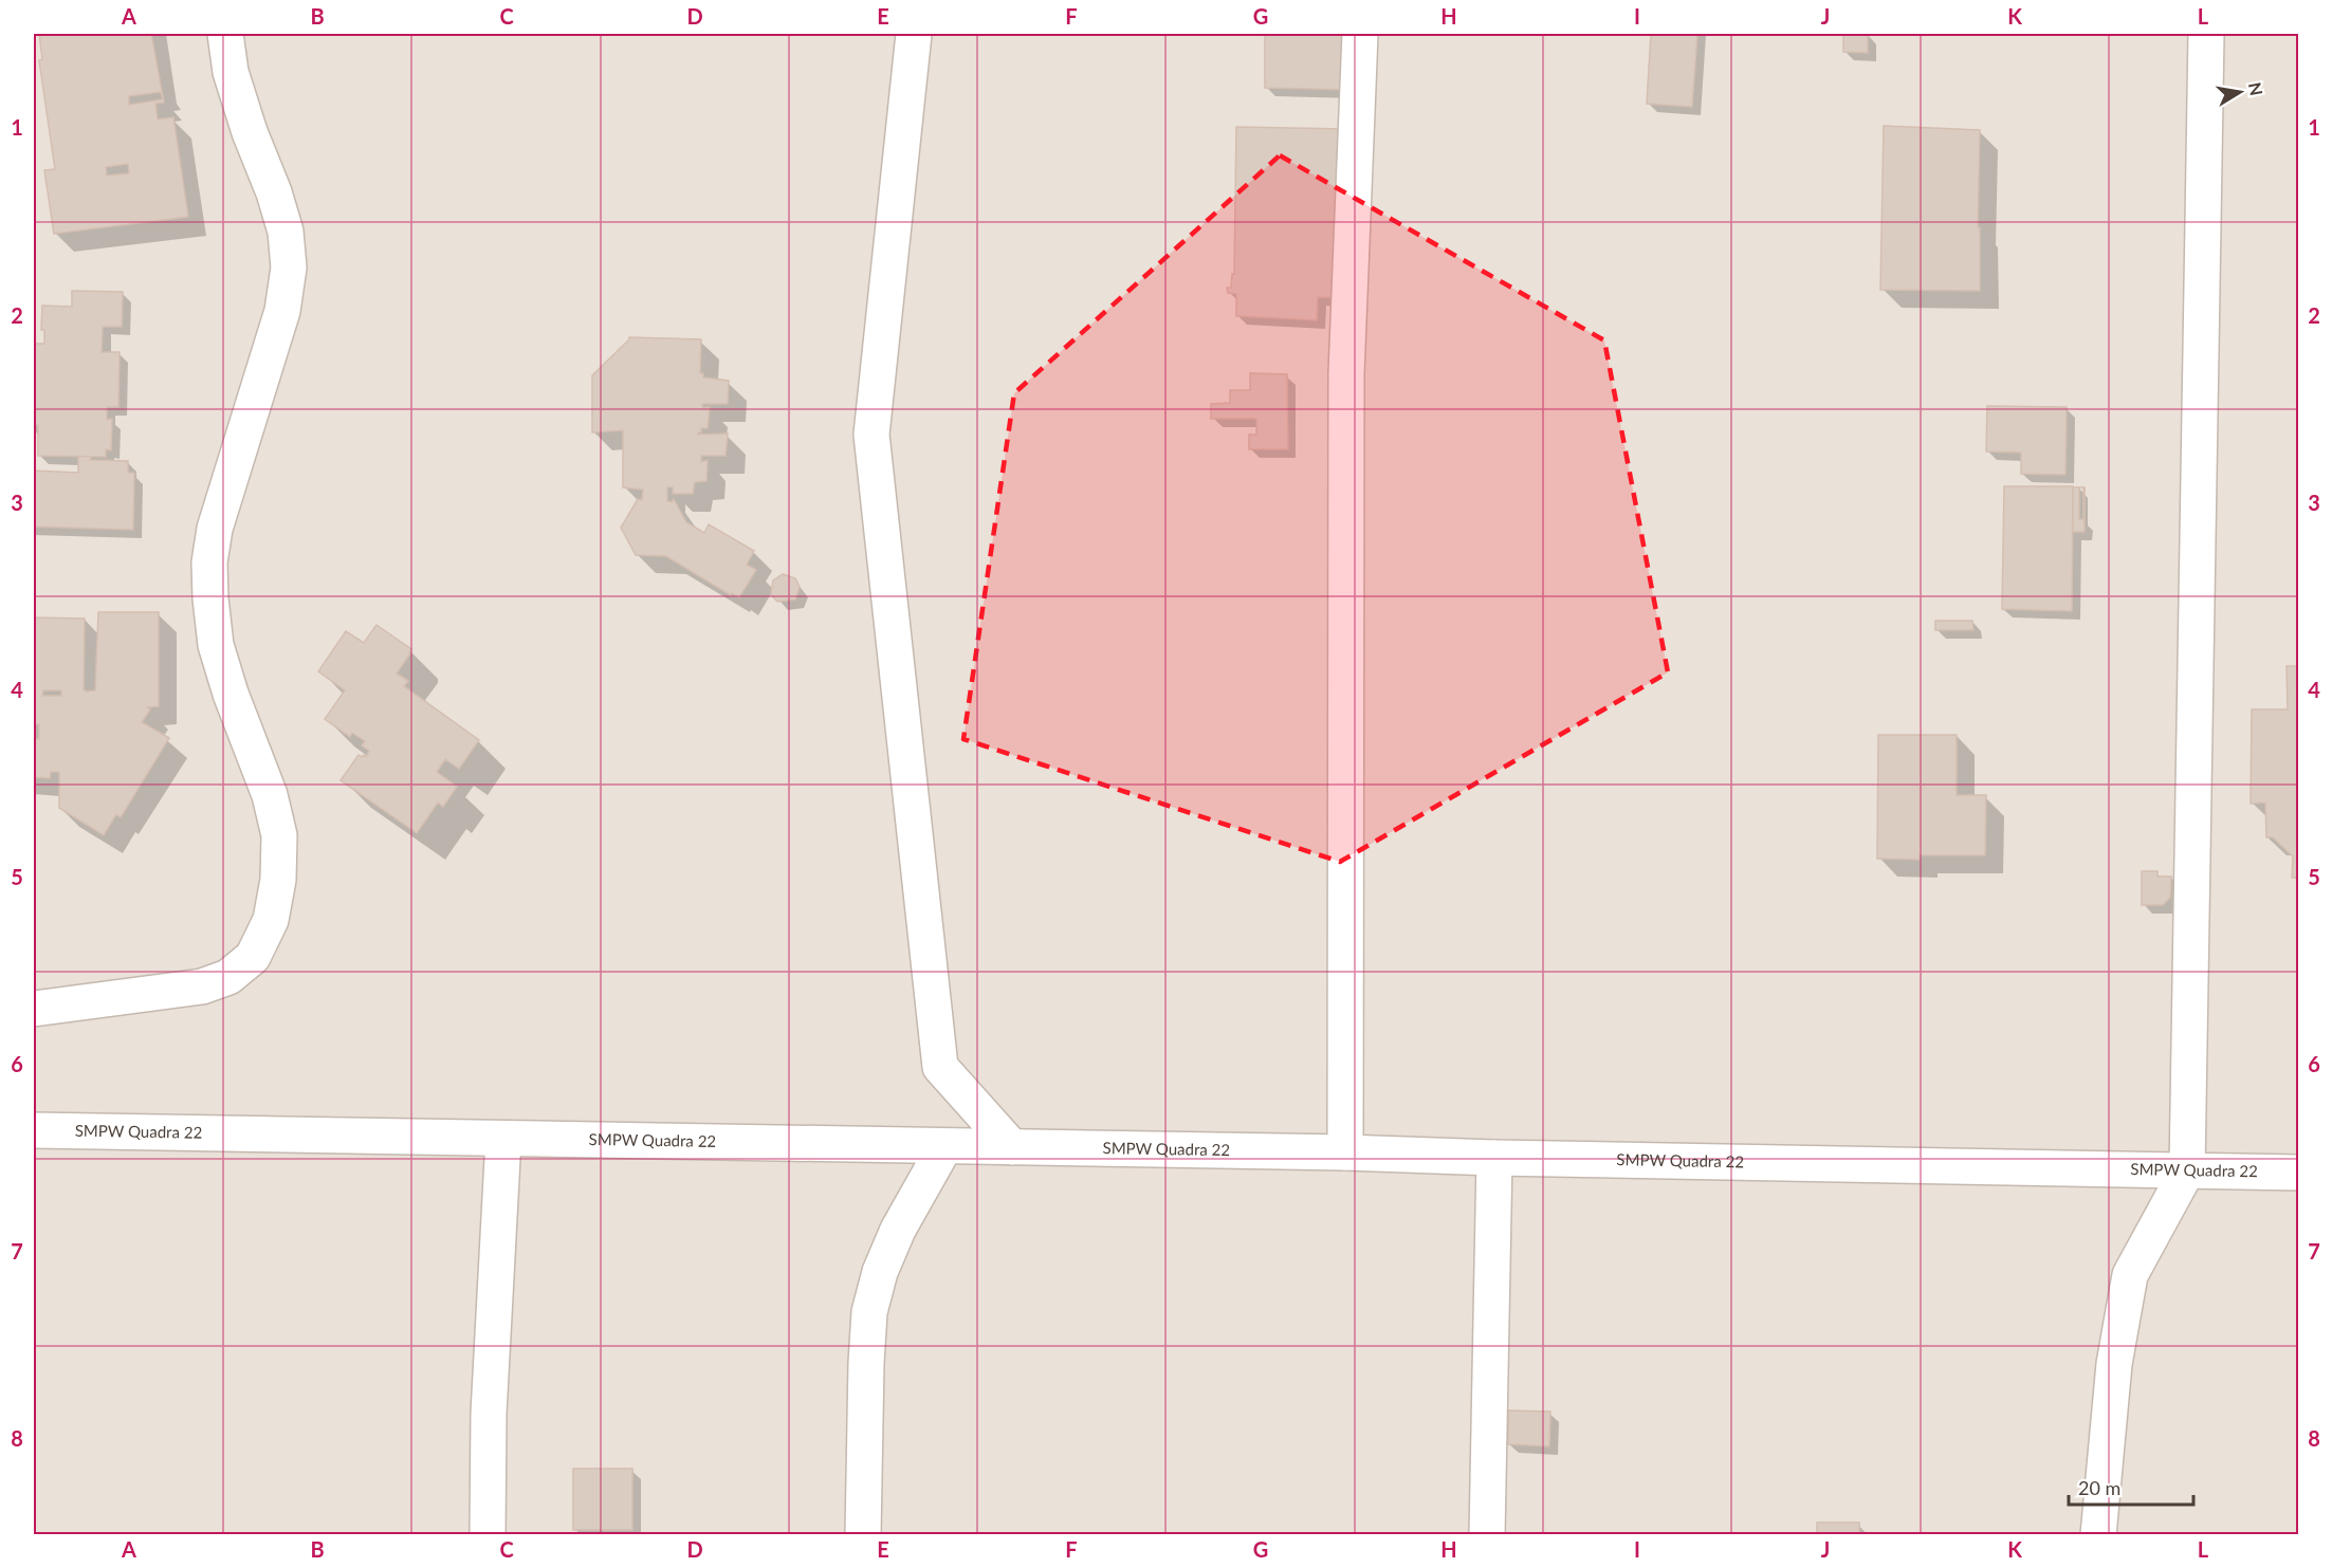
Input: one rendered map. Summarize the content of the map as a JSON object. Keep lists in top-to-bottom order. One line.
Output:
{"streets":{"street":["SMPW Quadra 22"]},"scale_bar":"20 m","north":"right","grid":{"columns":["A","B","C","D","E","F","G","H","I","J","K","L"],"rows":["1","2","3","4","5","6","7","8"]}}
